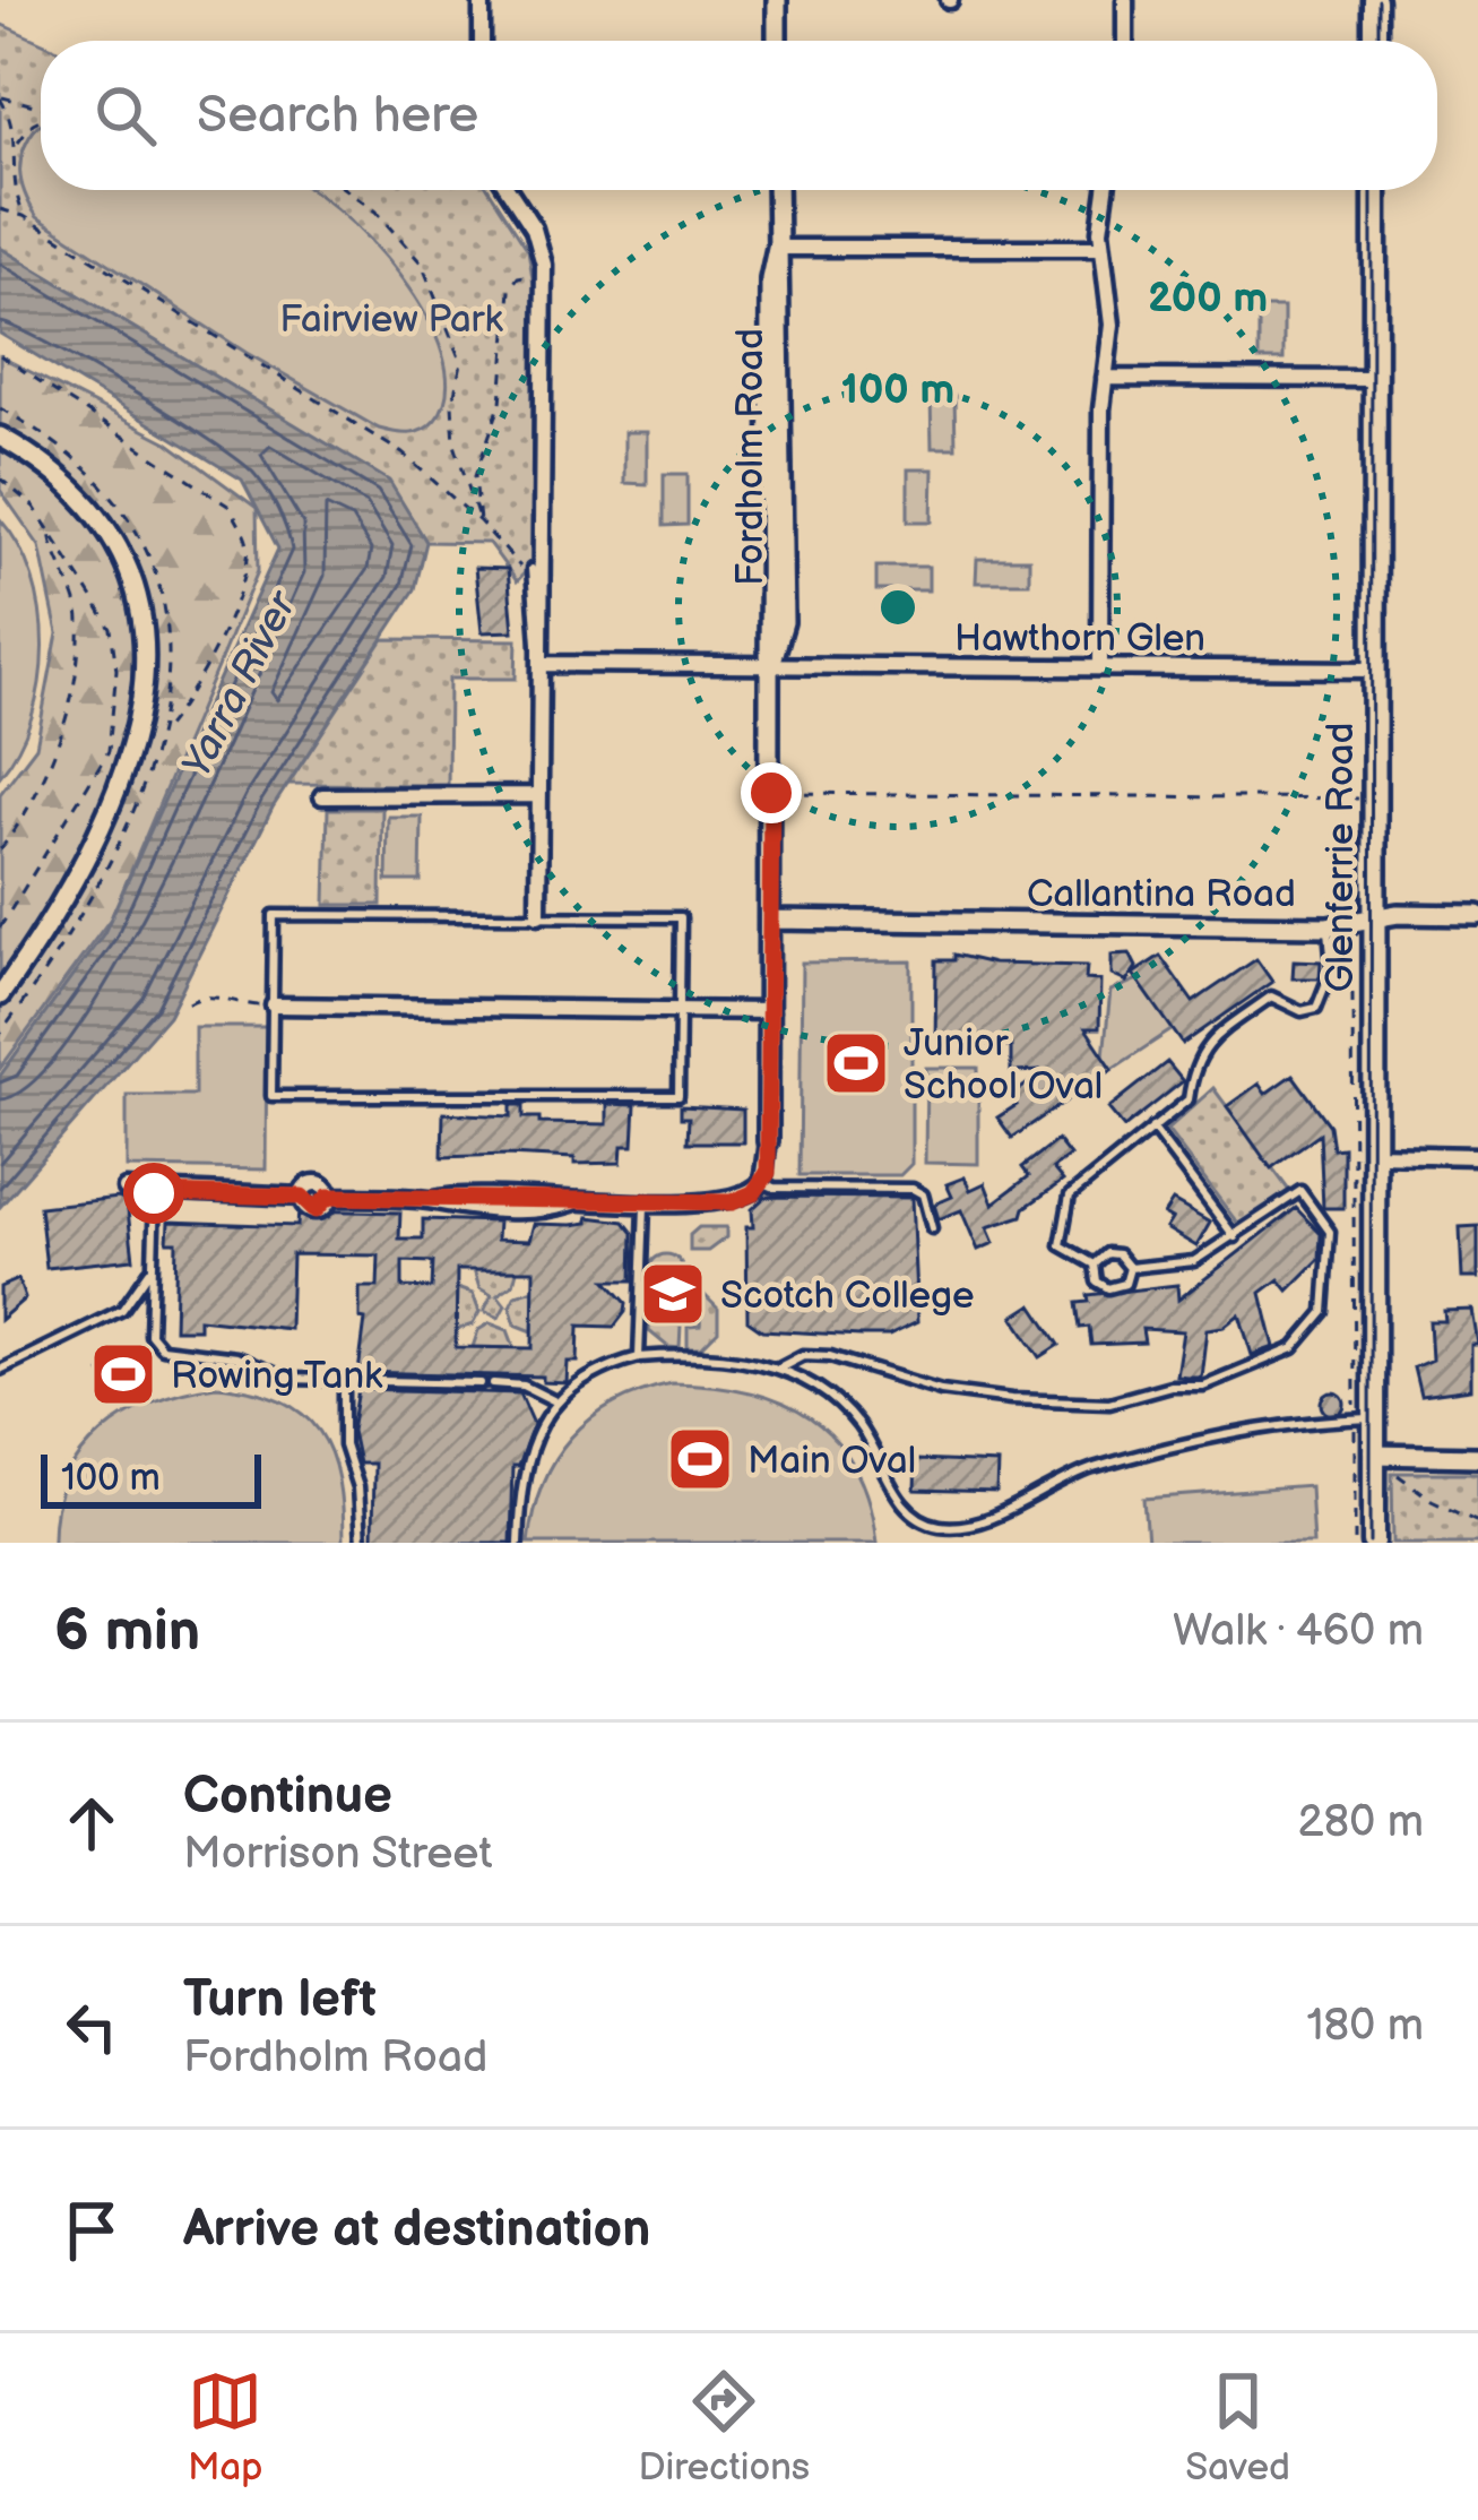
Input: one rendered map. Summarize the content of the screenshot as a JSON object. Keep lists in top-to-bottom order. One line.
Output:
{"streets":{"main road":["Glenferrie Road"],"street":["Fordholm Road","Hawthorn Glen","Callantina Road"]},"crossings":[["Fordholm Road","Hawthorn Glen"],["Fordholm Road","Callantina Road"],["Hawthorn Glen","Glenferrie Road"],["Glenferrie Road","Callantina Road"]],"water":["Yarra River"],"parks":["Fairview Park"],"places":{"sports":["Junior School Oval","Rowing Tank","Main Oval"],"school or university":["Scotch College"]},"scale_bar":"100 m","page":{"search":"Search here","scale":"100 m","heading":["6 min","Walk · 460 m"],"list":[["Continue","Morrison Street","280 m"],["Turn left","Fordholm Road","180 m"],"Arrive at destination"],"nav":["Map","Directions","Saved"]},"rings":["200 m","100 m"]}
